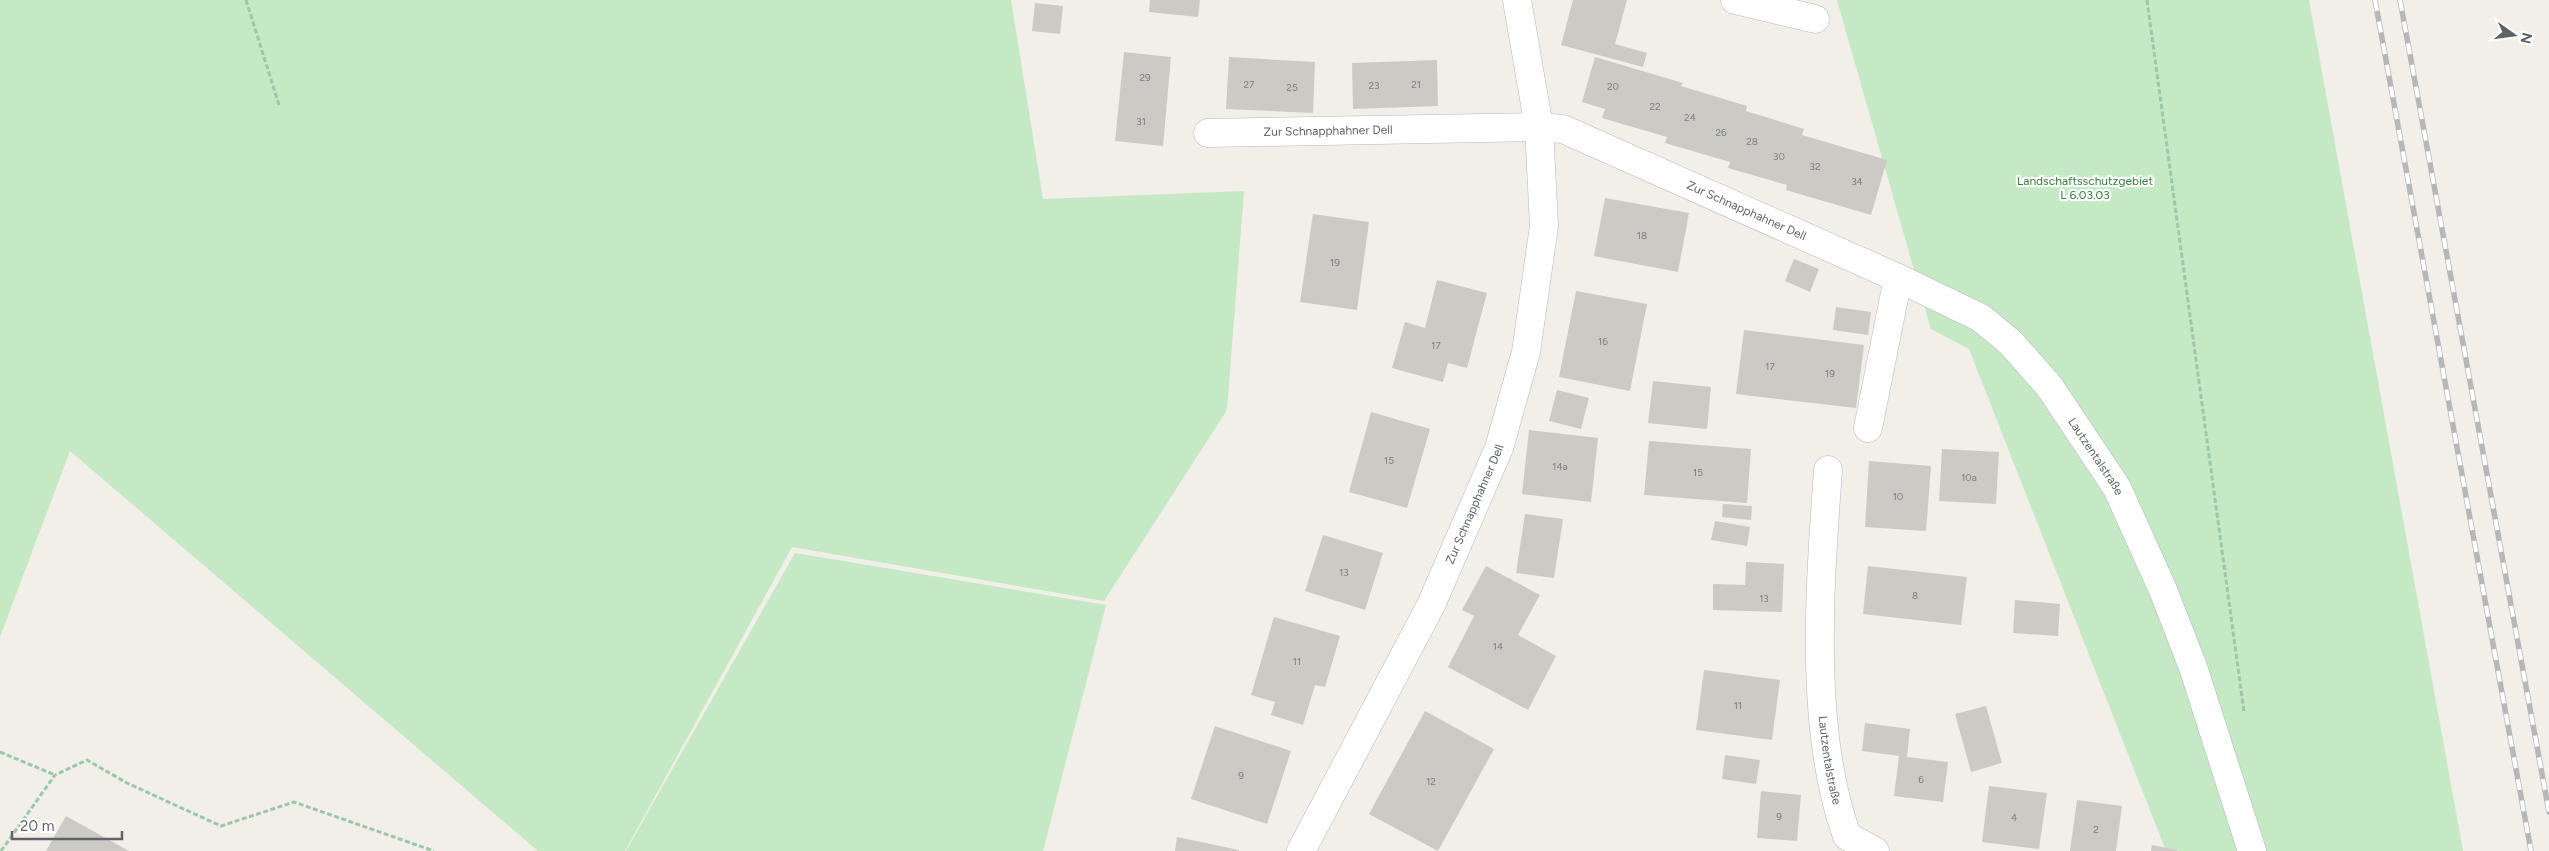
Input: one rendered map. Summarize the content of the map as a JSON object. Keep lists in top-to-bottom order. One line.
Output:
{"streets":{"street":["Zur Schnapphahner Dell","Lautzentalstraße"]},"crossings":[["Zur Schnapphahner Dell","Lautzentalstraße"]],"parks":["Landschaftsschutzgebiet L 6.03.03"],"house_numbers":["29","27","21","23","20","25","22","24","31","26","28","30","32","34","18","19","16","17","17","19","15","14a","15","10a","10","13","8","13","14","11","11","9","6","12","9","4","2"],"scale_bar":"20 m","north":"right"}
